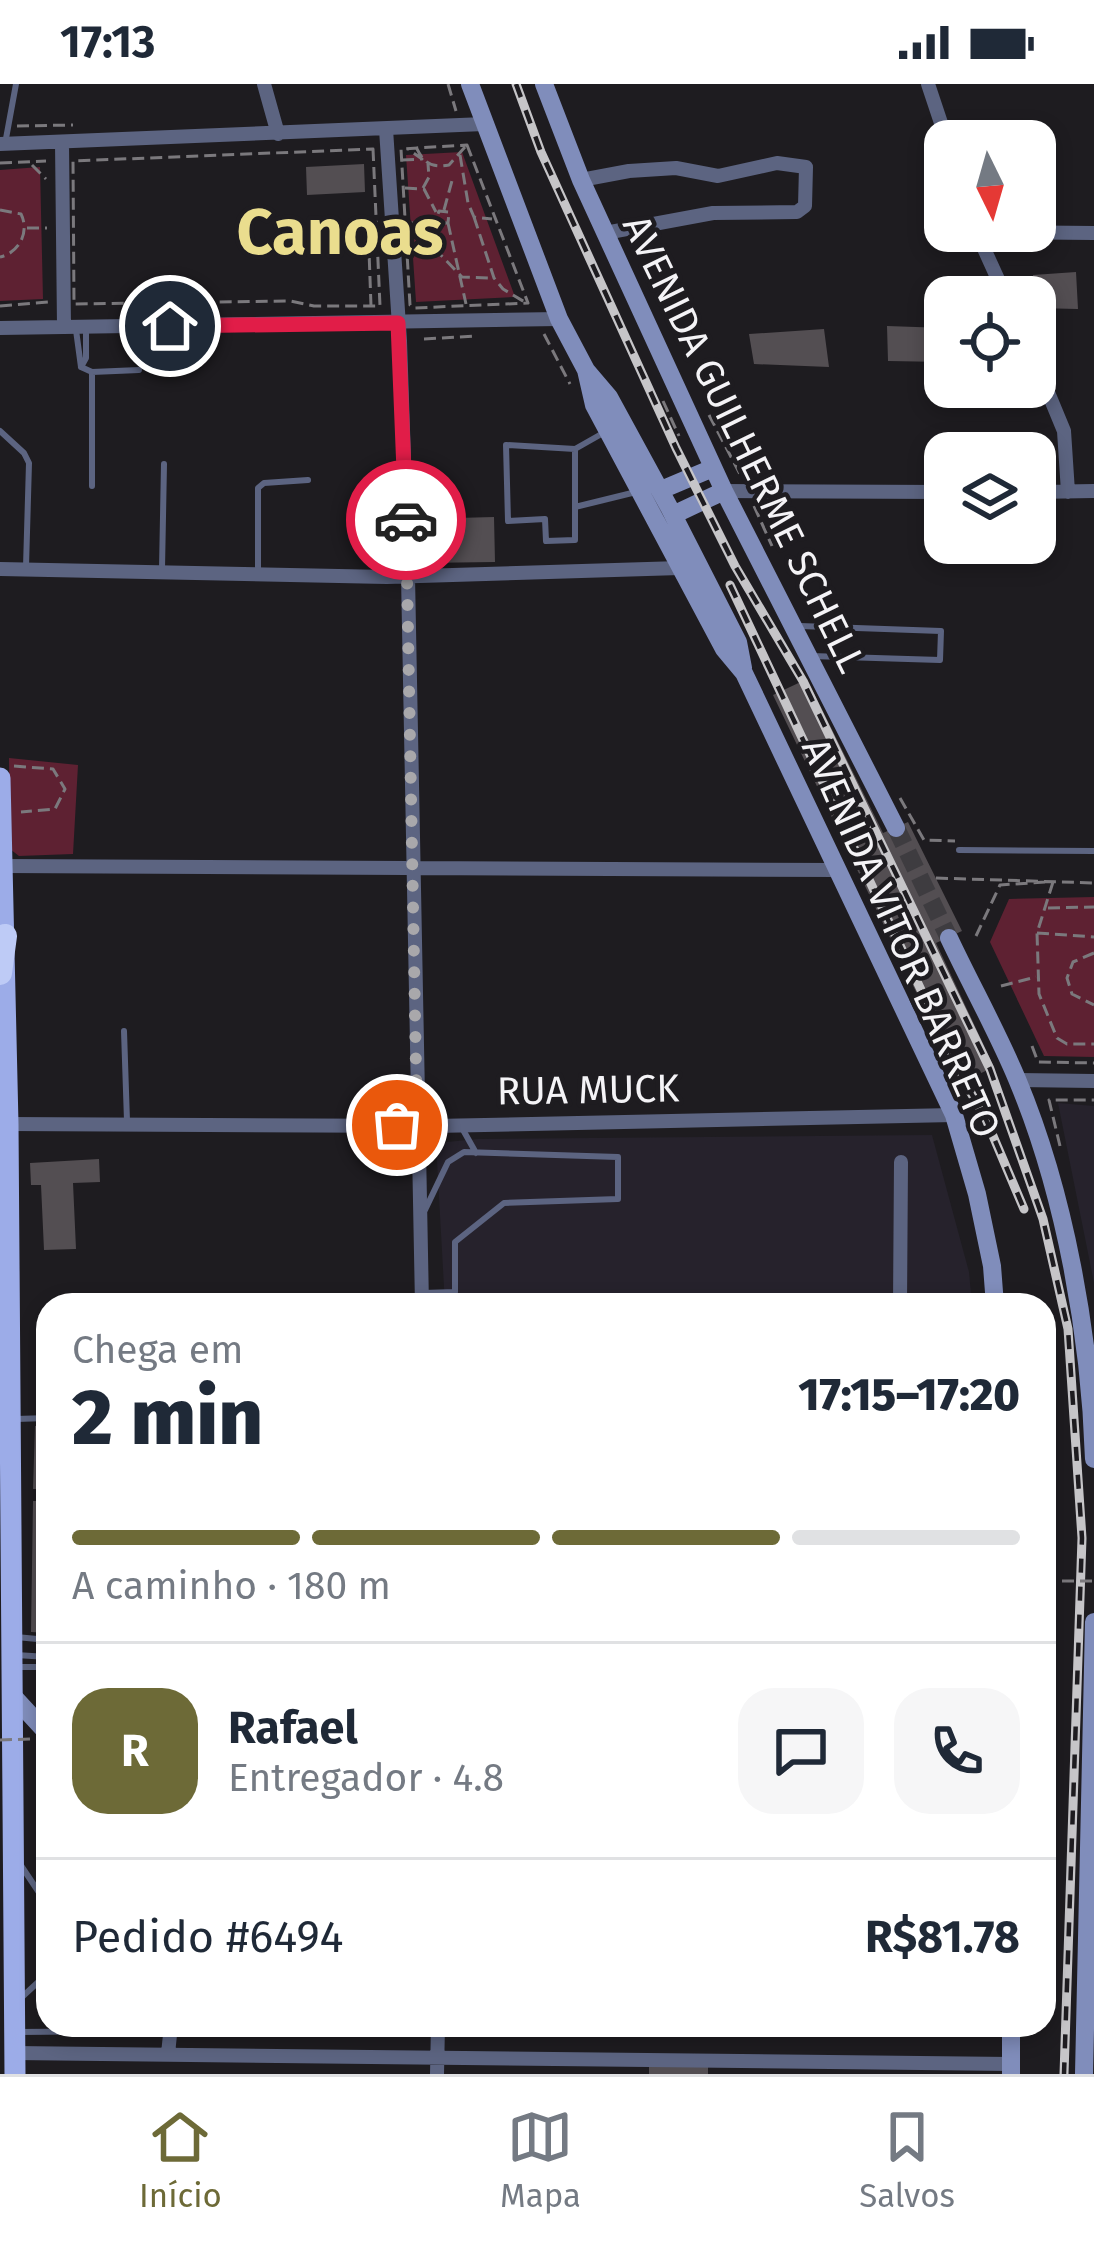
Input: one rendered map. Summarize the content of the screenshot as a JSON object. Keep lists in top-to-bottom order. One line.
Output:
{"streets":{"main road":["AVENIDA GUILHERME SCHELL","AVENIDA VITOR BARRETO"],"street":["RUA MUCK"]},"crossings":[["AVENIDA VITOR BARRETO","RUA MUCK"]],"districts":["Canoas"],"north":"bottom","page":{"status":"17:13","heading":["2 min","Chega em","17:15–17:20"],"panel":["Rafael","Entregador · 4.8","Pedido #6494","R$81.78"],"bar":"A caminho · 180 m","round":"R","tabs":["Início","Mapa","Salvos"]}}
